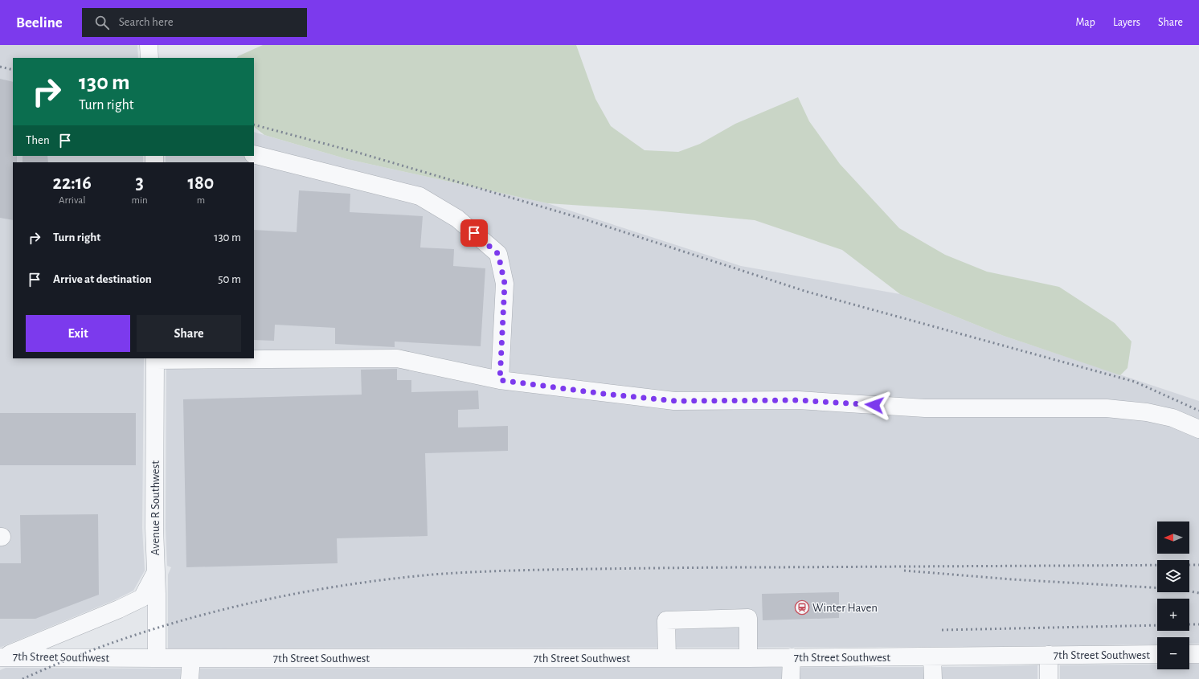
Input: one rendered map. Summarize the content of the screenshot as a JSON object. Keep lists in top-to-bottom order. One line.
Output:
{"streets":{"street":["Avenue R Southwest","7th Street Southwest"]},"crossings":[["Avenue R Southwest","7th Street Southwest"]],"places":{"station":["Winter Haven"]},"north":"left","page":{"header":"Beeline","search":"Search here","nav":["Map","Layers","Share"],"turn":["130 m","Turn right"],"then":"Then","eta":["22:16","Arrival","3","min","180","m"],"list":[{"name":"Turn right","value":"130 m"},{"name":"Arrive at destination","value":"50 m"}],"buttons":["Exit","Share"],"map_buttons":["+","−"]}}
